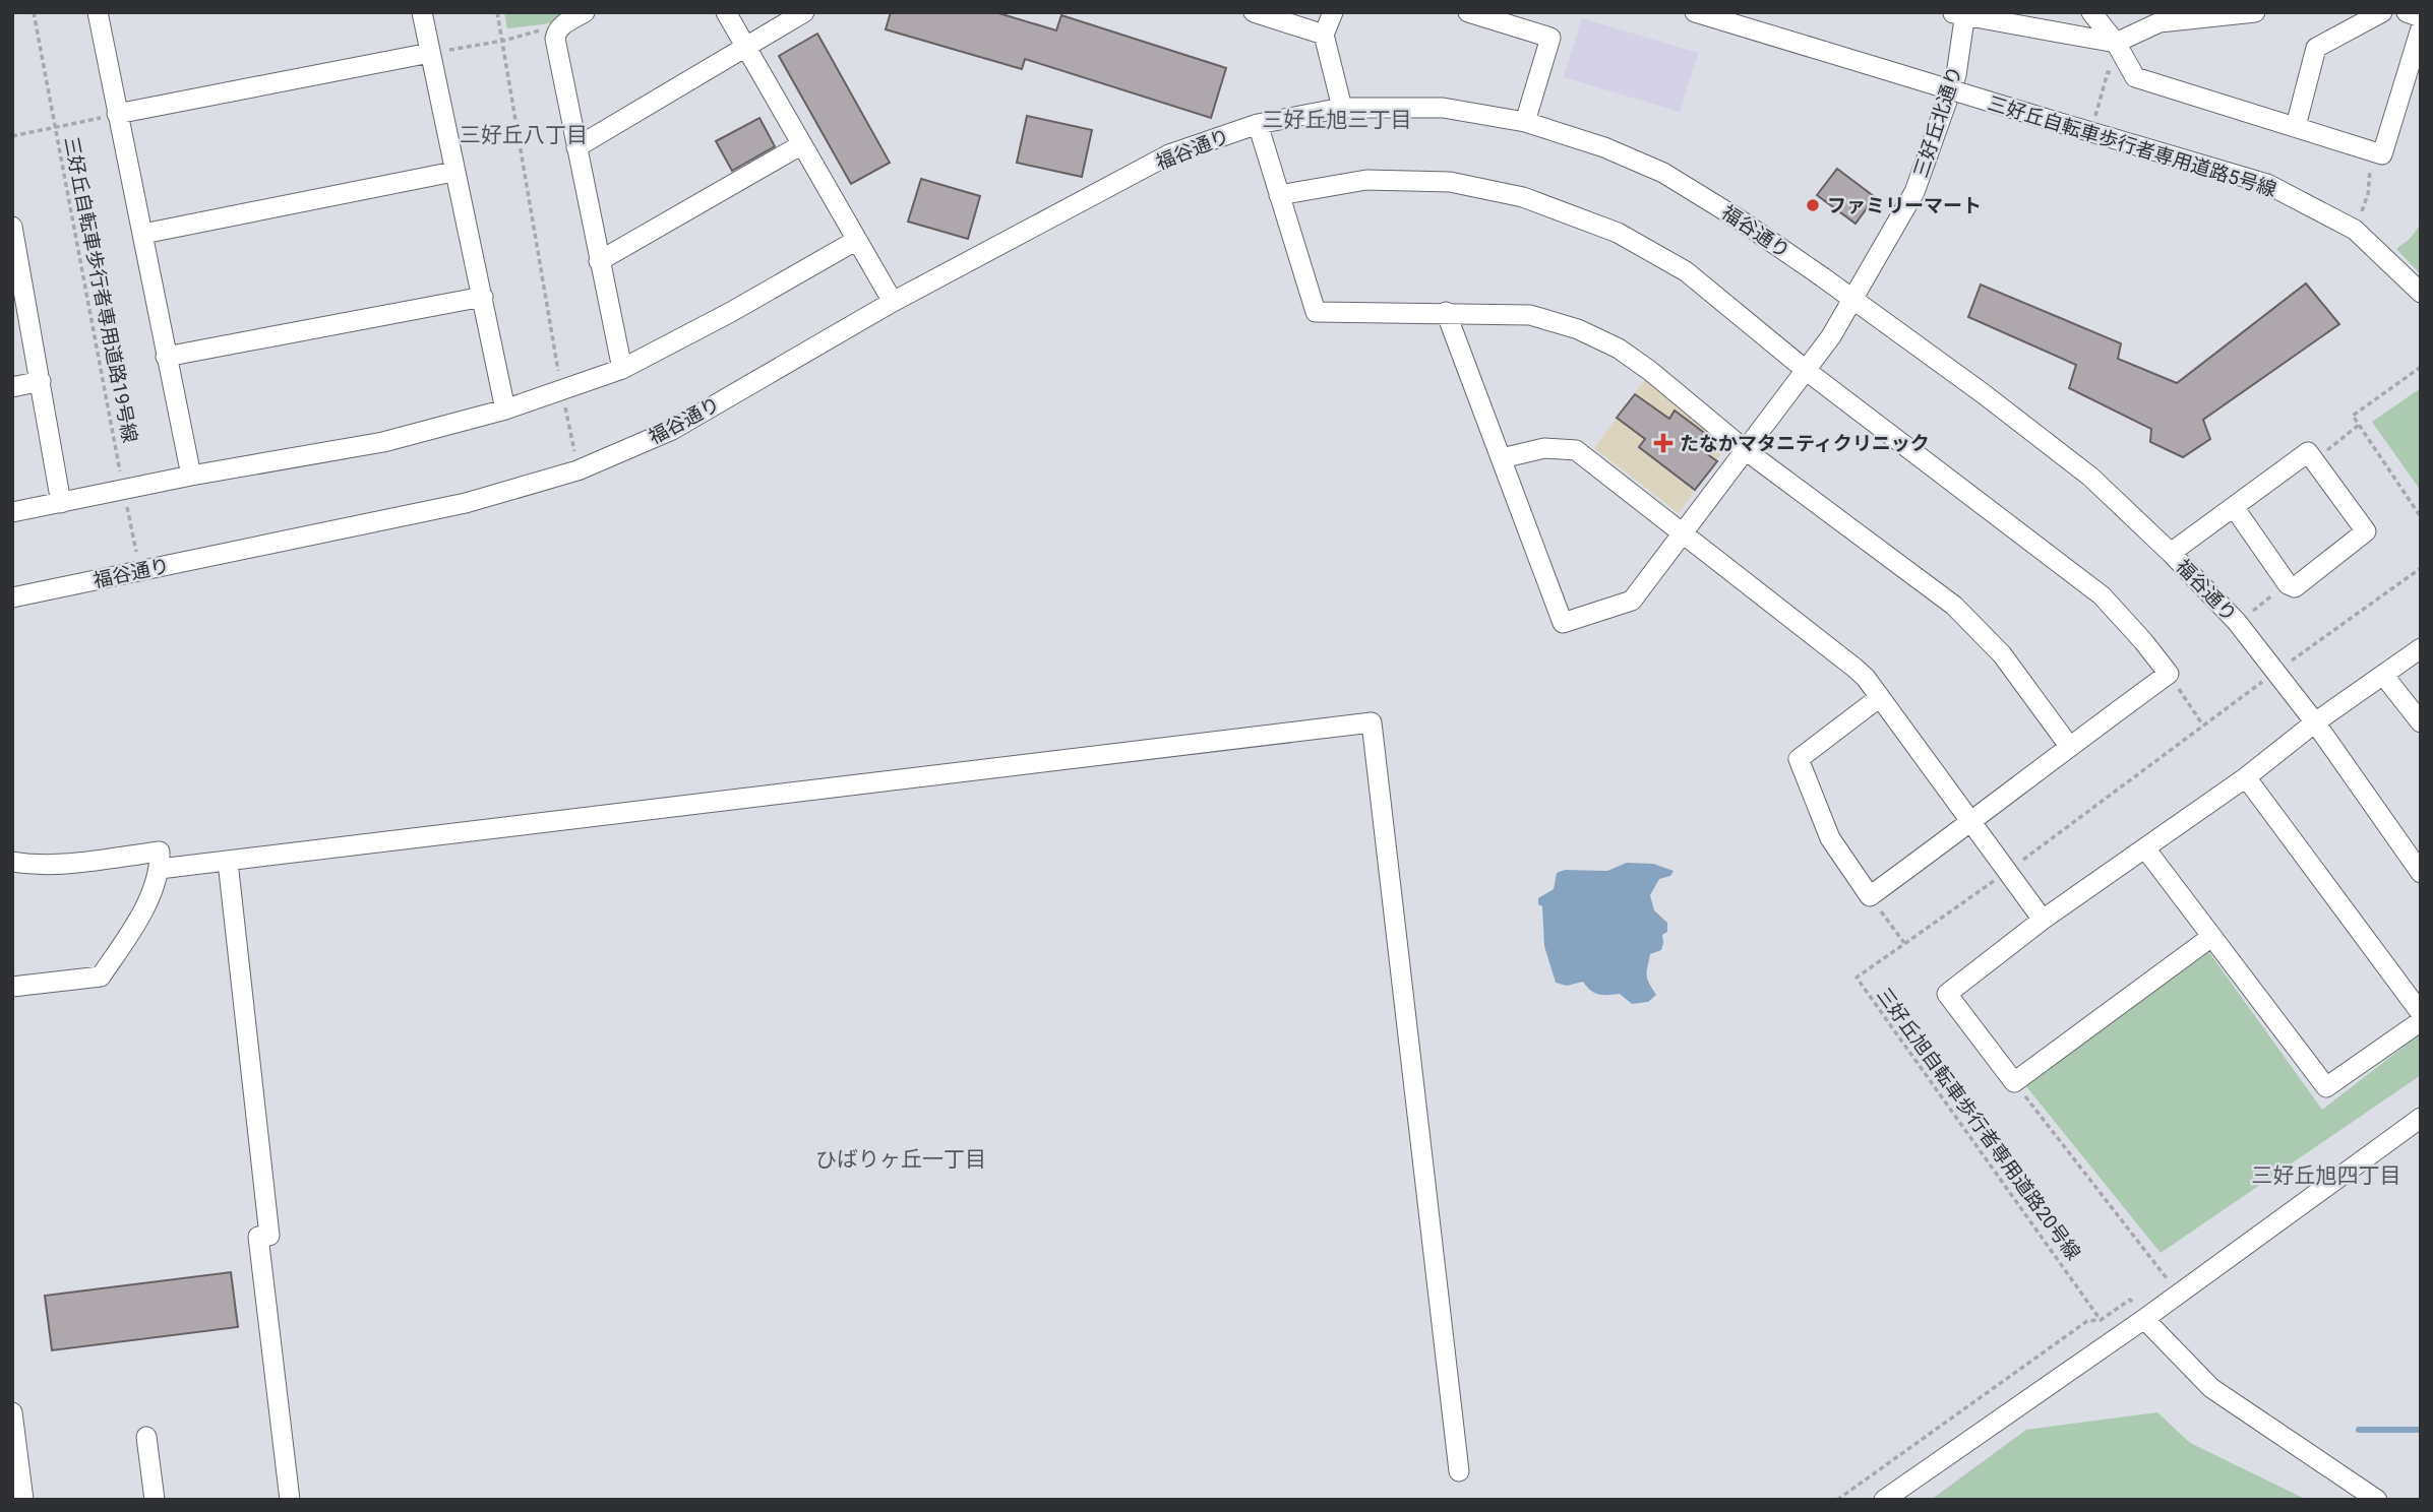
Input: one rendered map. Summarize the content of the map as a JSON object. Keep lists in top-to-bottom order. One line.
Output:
{"streets":{"street":["三好丘北通り","三好丘自転車歩行者専用道路5号線","福谷通り"],"path":["三好丘自転車歩行者専用道路19号線","三好丘旭自転車歩行者専用道路20号線"]},"crossings":[["三好丘北通り","福谷通り"],["福谷通り","三好丘自転車歩行者専用道路19号線"],["福谷通り","三好丘旭自転車歩行者専用道路20号線"]],"districts":["三好丘旭三丁目","三好丘八丁目","ひばりヶ丘一丁目","三好丘旭四丁目"],"places":{"other":["ファミリーマート"],"health":["たなかマタニティクリニック"]}}
